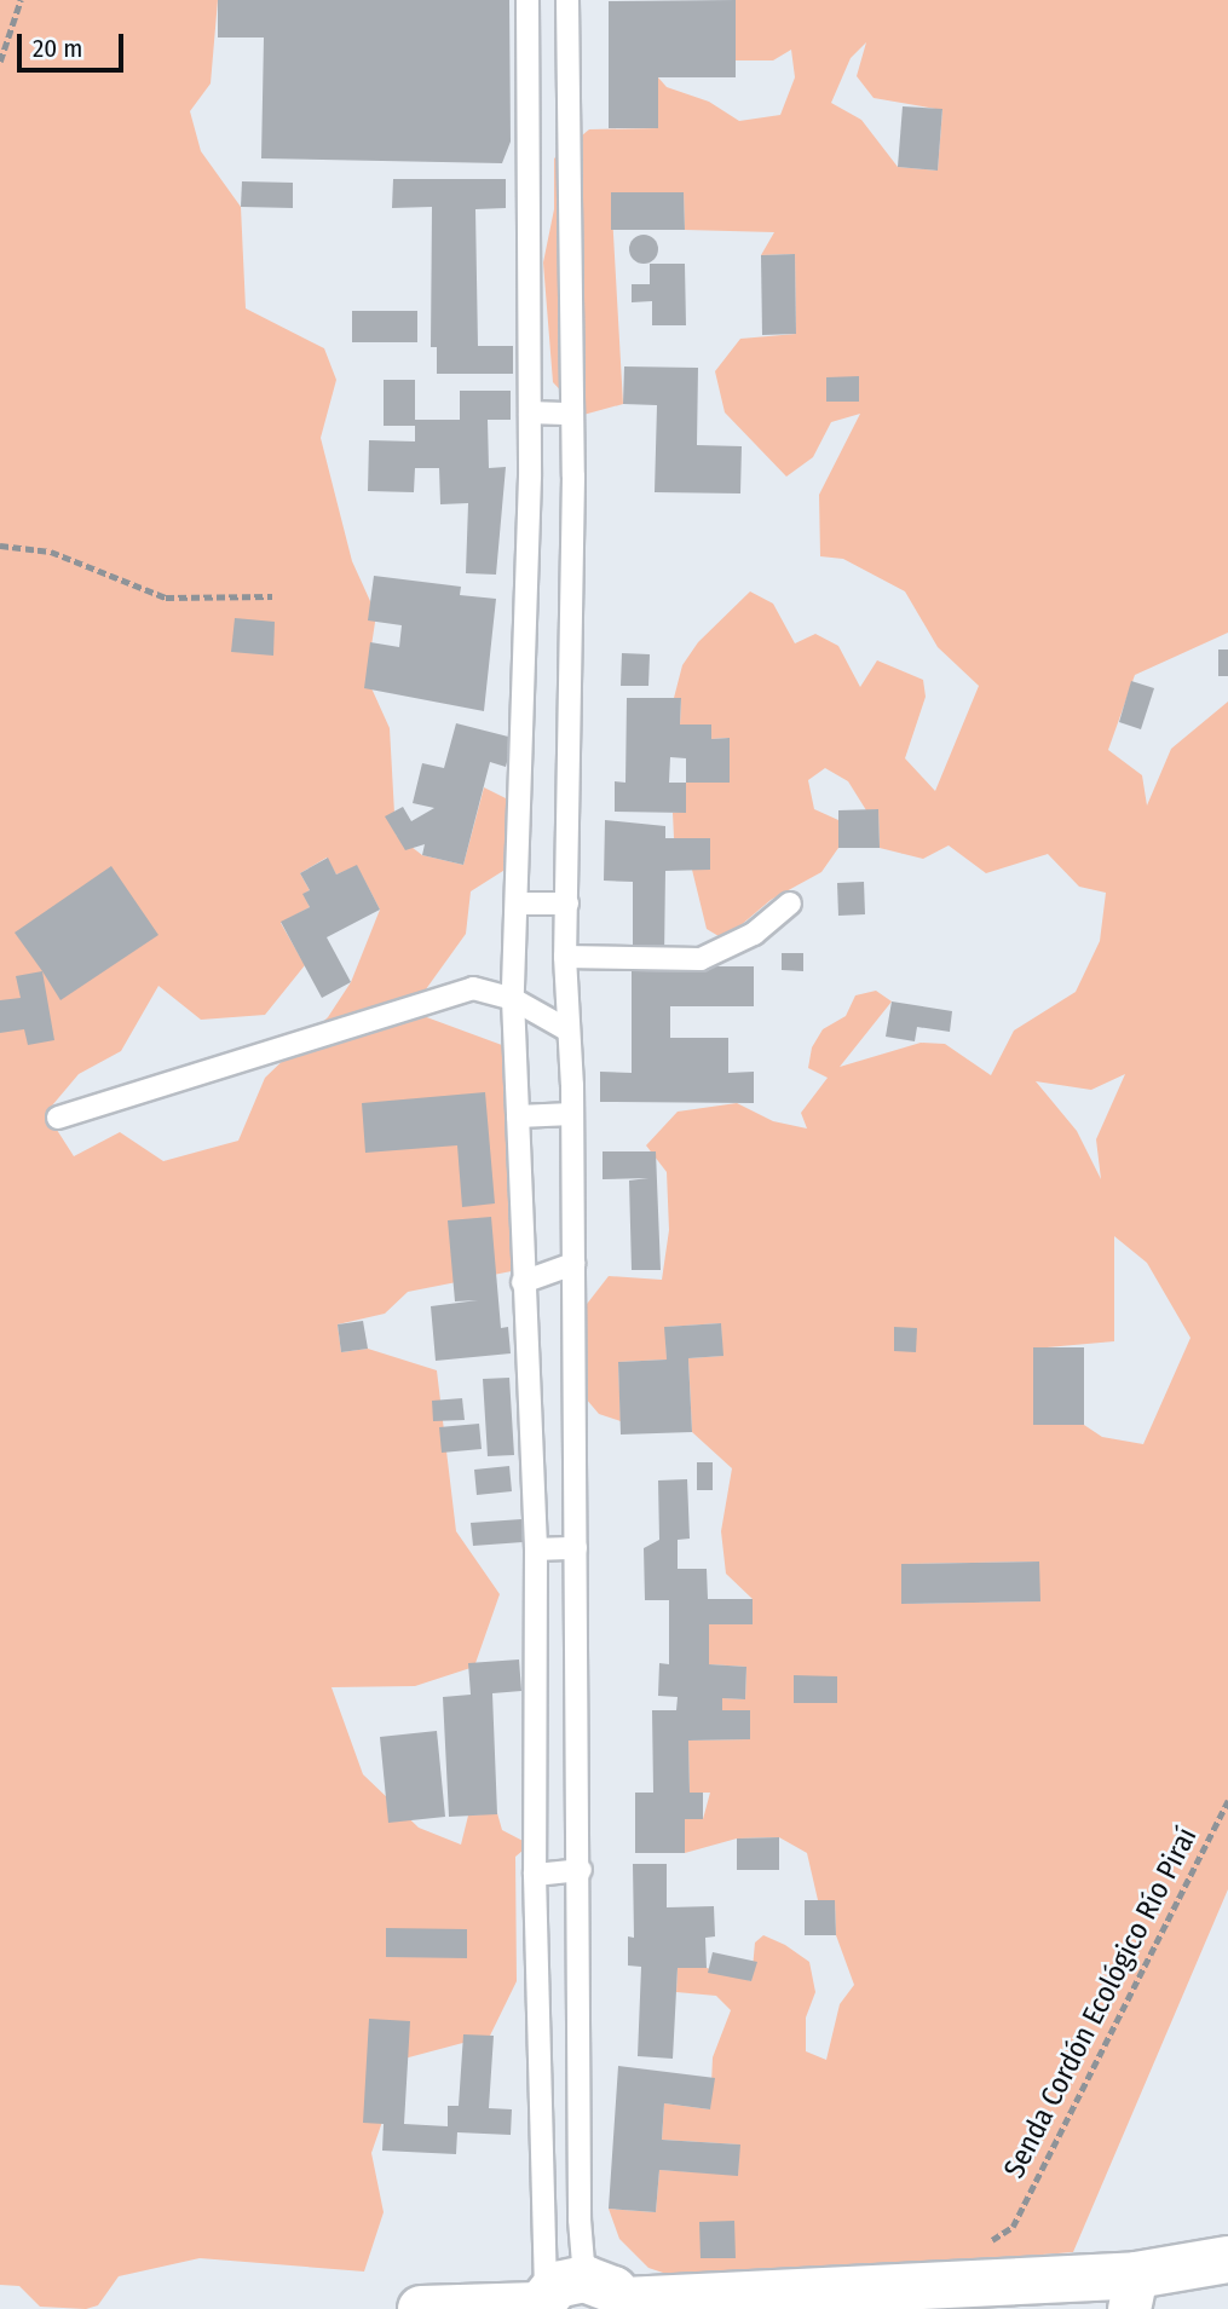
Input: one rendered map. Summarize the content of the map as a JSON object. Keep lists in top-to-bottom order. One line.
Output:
{"streets":{"path":["Senda Cordón Ecológico Río Piraí"]},"scale_bar":"20 m"}
